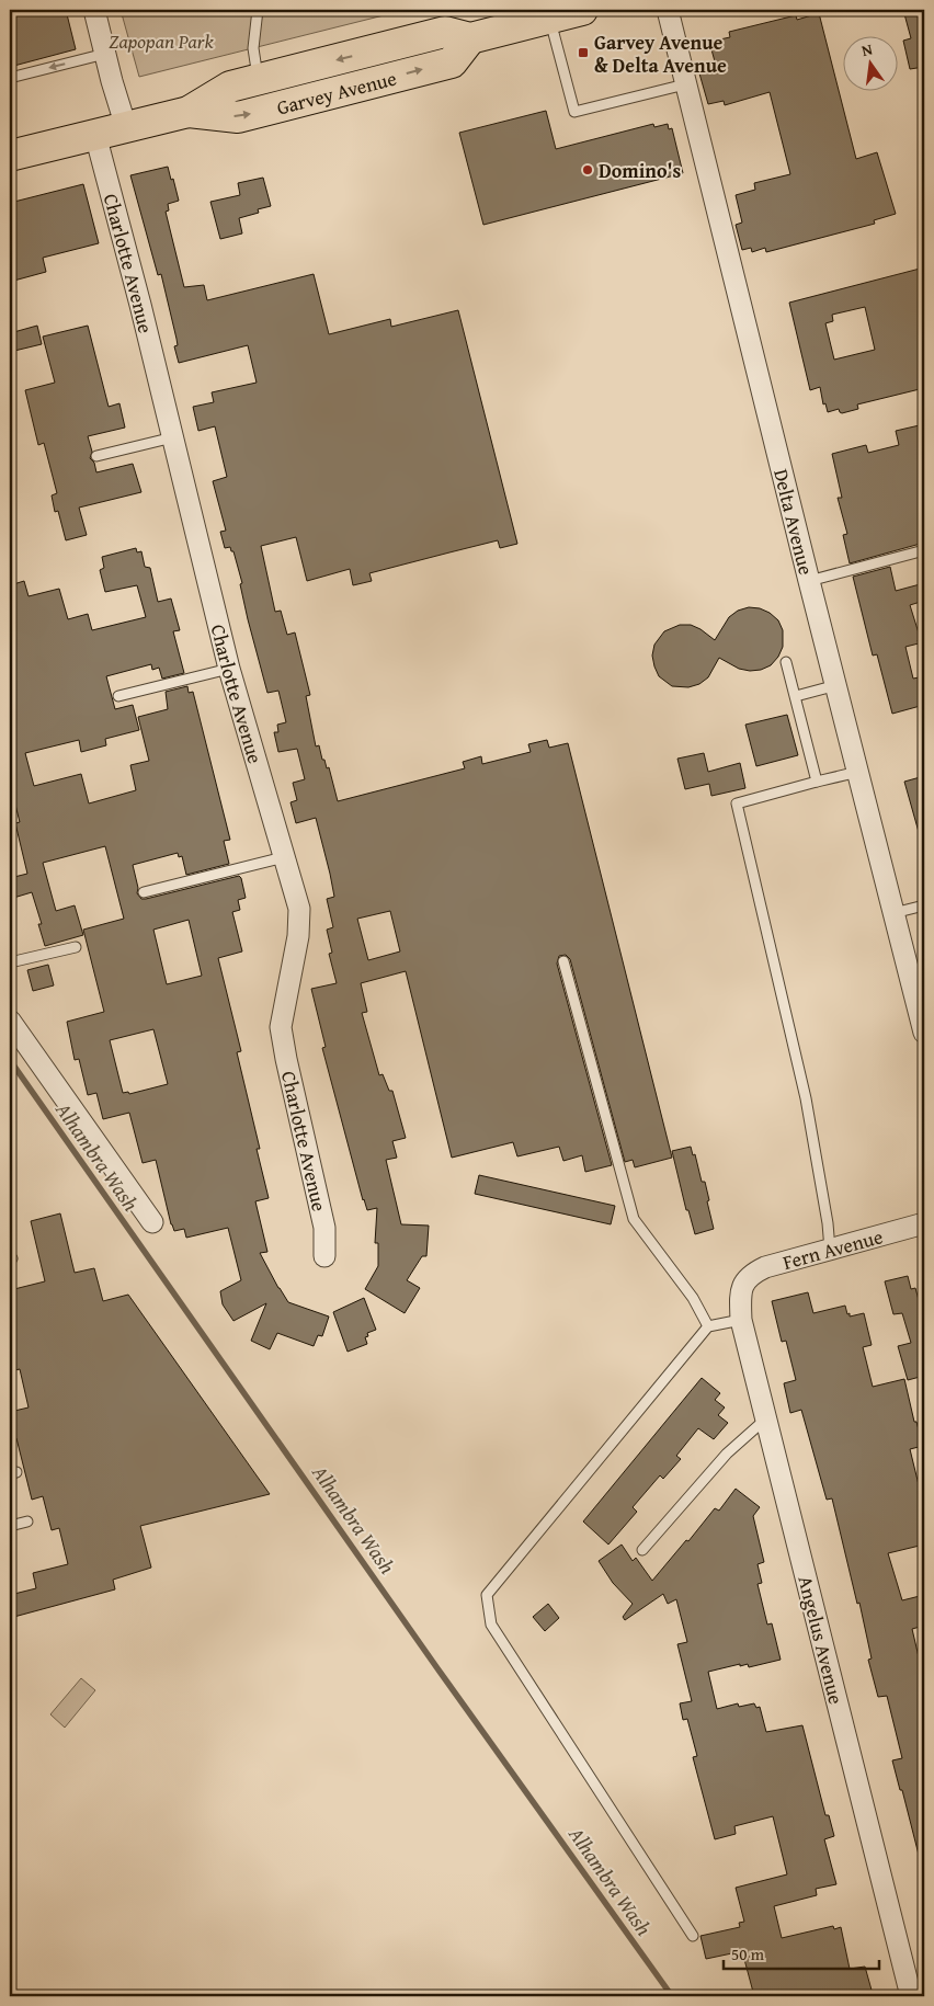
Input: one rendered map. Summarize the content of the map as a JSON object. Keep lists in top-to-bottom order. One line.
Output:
{"streets":{"main road":["Garvey Avenue"],"street":["Charlotte Avenue","Delta Avenue","Fern Avenue","Angelus Avenue"]},"crossings":[["Garvey Avenue","Charlotte Avenue"],["Fern Avenue","Angelus Avenue"]],"water":["Alhambra Wash"],"parks":["Zapopan Park"],"places":{"transit":["Garvey Avenue & Delta Avenue"],"other":["Domino's"]},"scale_bar":"50 m","north":"top"}
